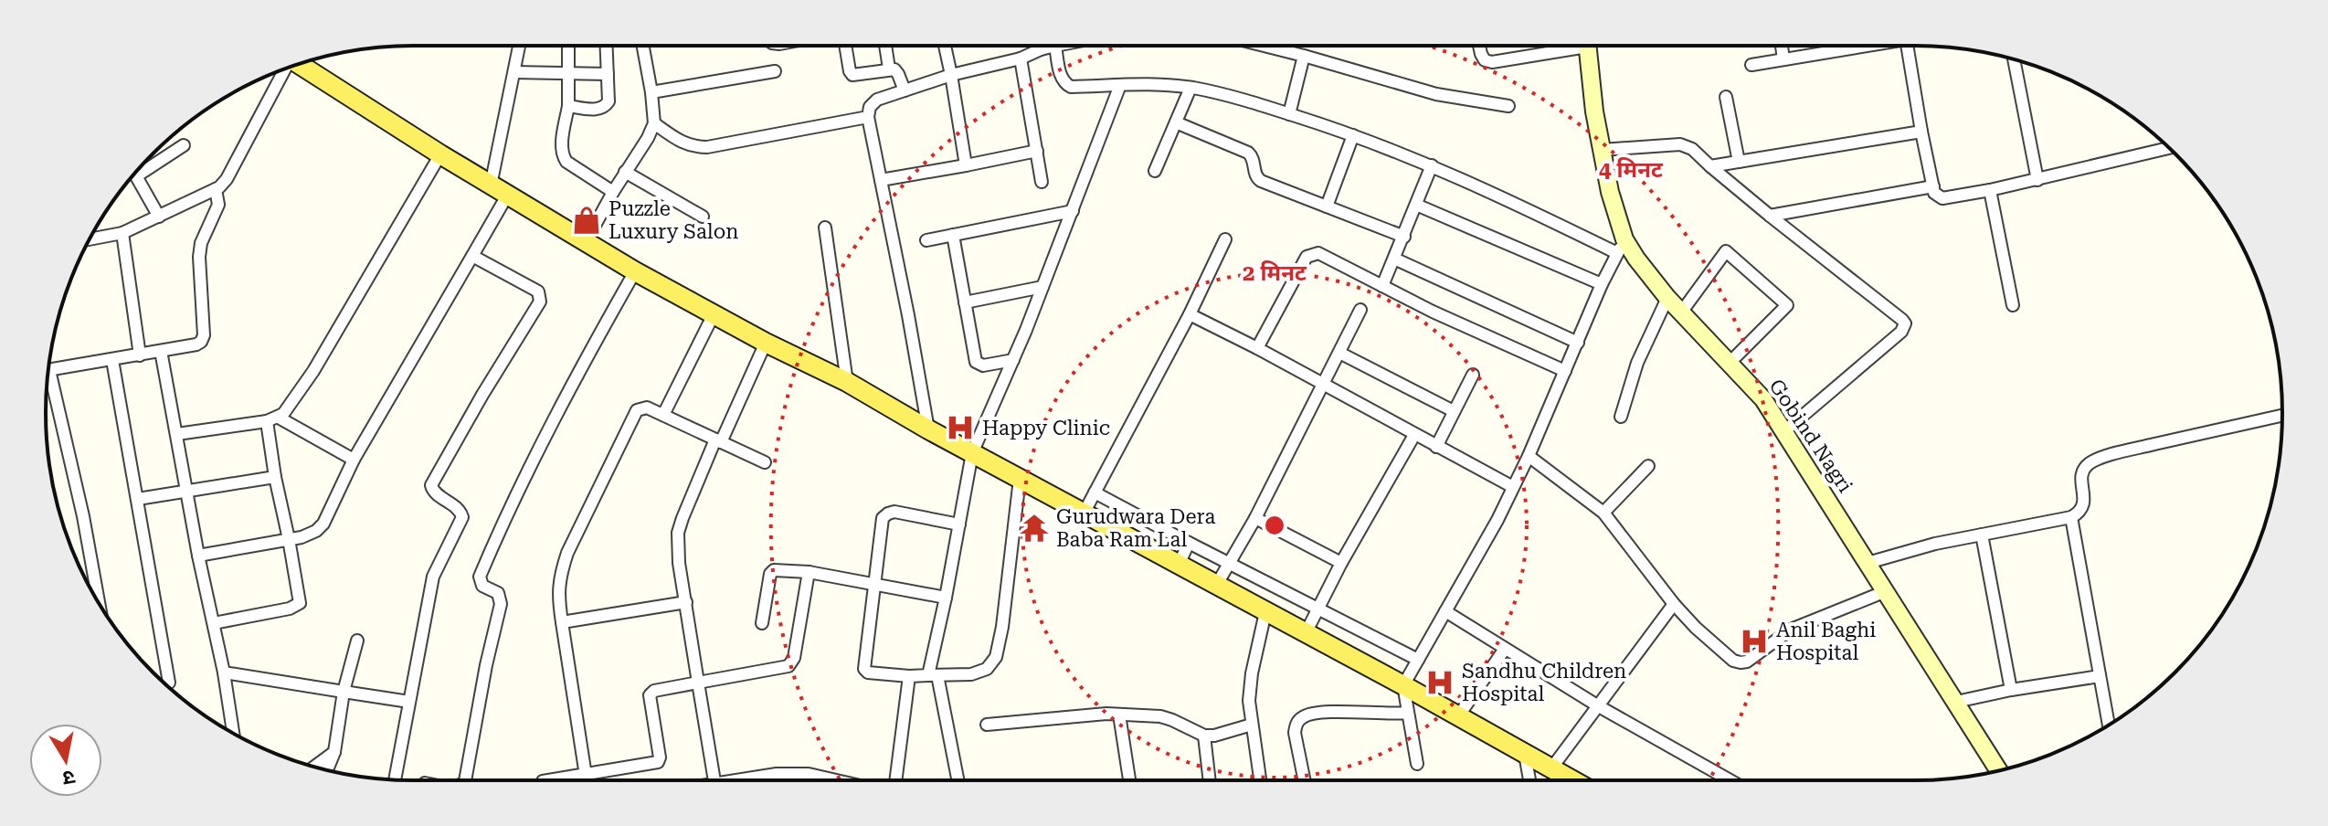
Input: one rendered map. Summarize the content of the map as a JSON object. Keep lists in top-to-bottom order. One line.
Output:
{"streets":{"street":["Gobind Nagri"]},"places":{"shop":["Puzzle Luxury Salon"],"hospital":["Happy Clinic","Anil Baghi Hospital","Sandhu Children Hospital"],"temple":["Gurudwara Dera Baba Ram Lal"]},"north":"bottom","rings":["4 मिनट","2 मिनट"]}
